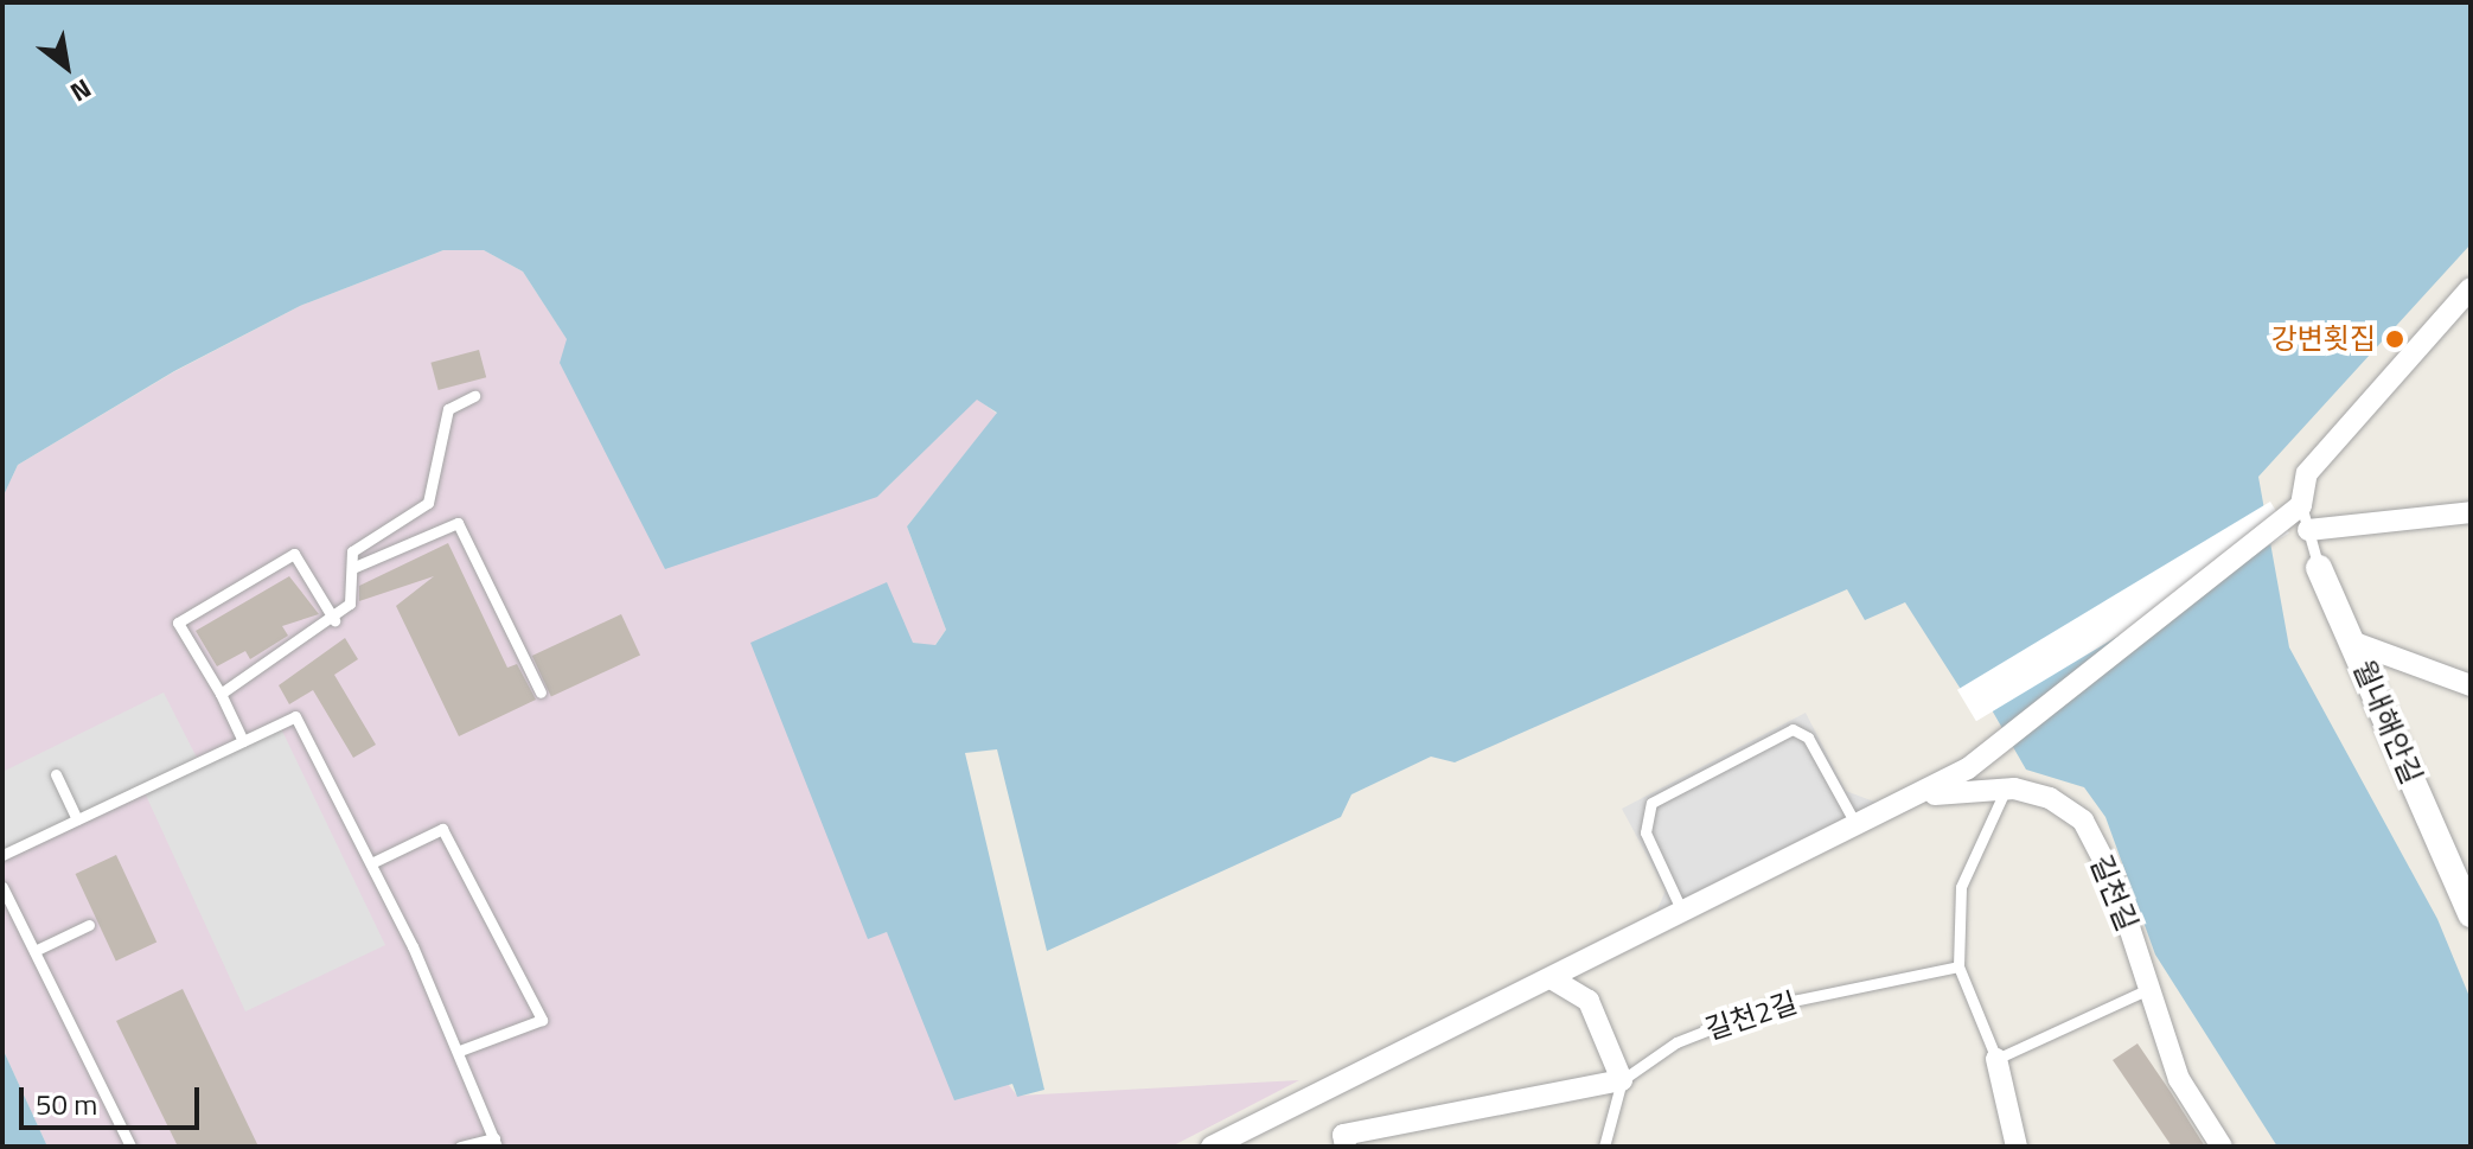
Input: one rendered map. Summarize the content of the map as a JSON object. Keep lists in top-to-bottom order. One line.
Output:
{"streets":{"street":["월내해안길","길천길"],"lane":["길천2길"]},"places":["강변횟집"],"scale_bar":"50 m","north":"bottom right"}
